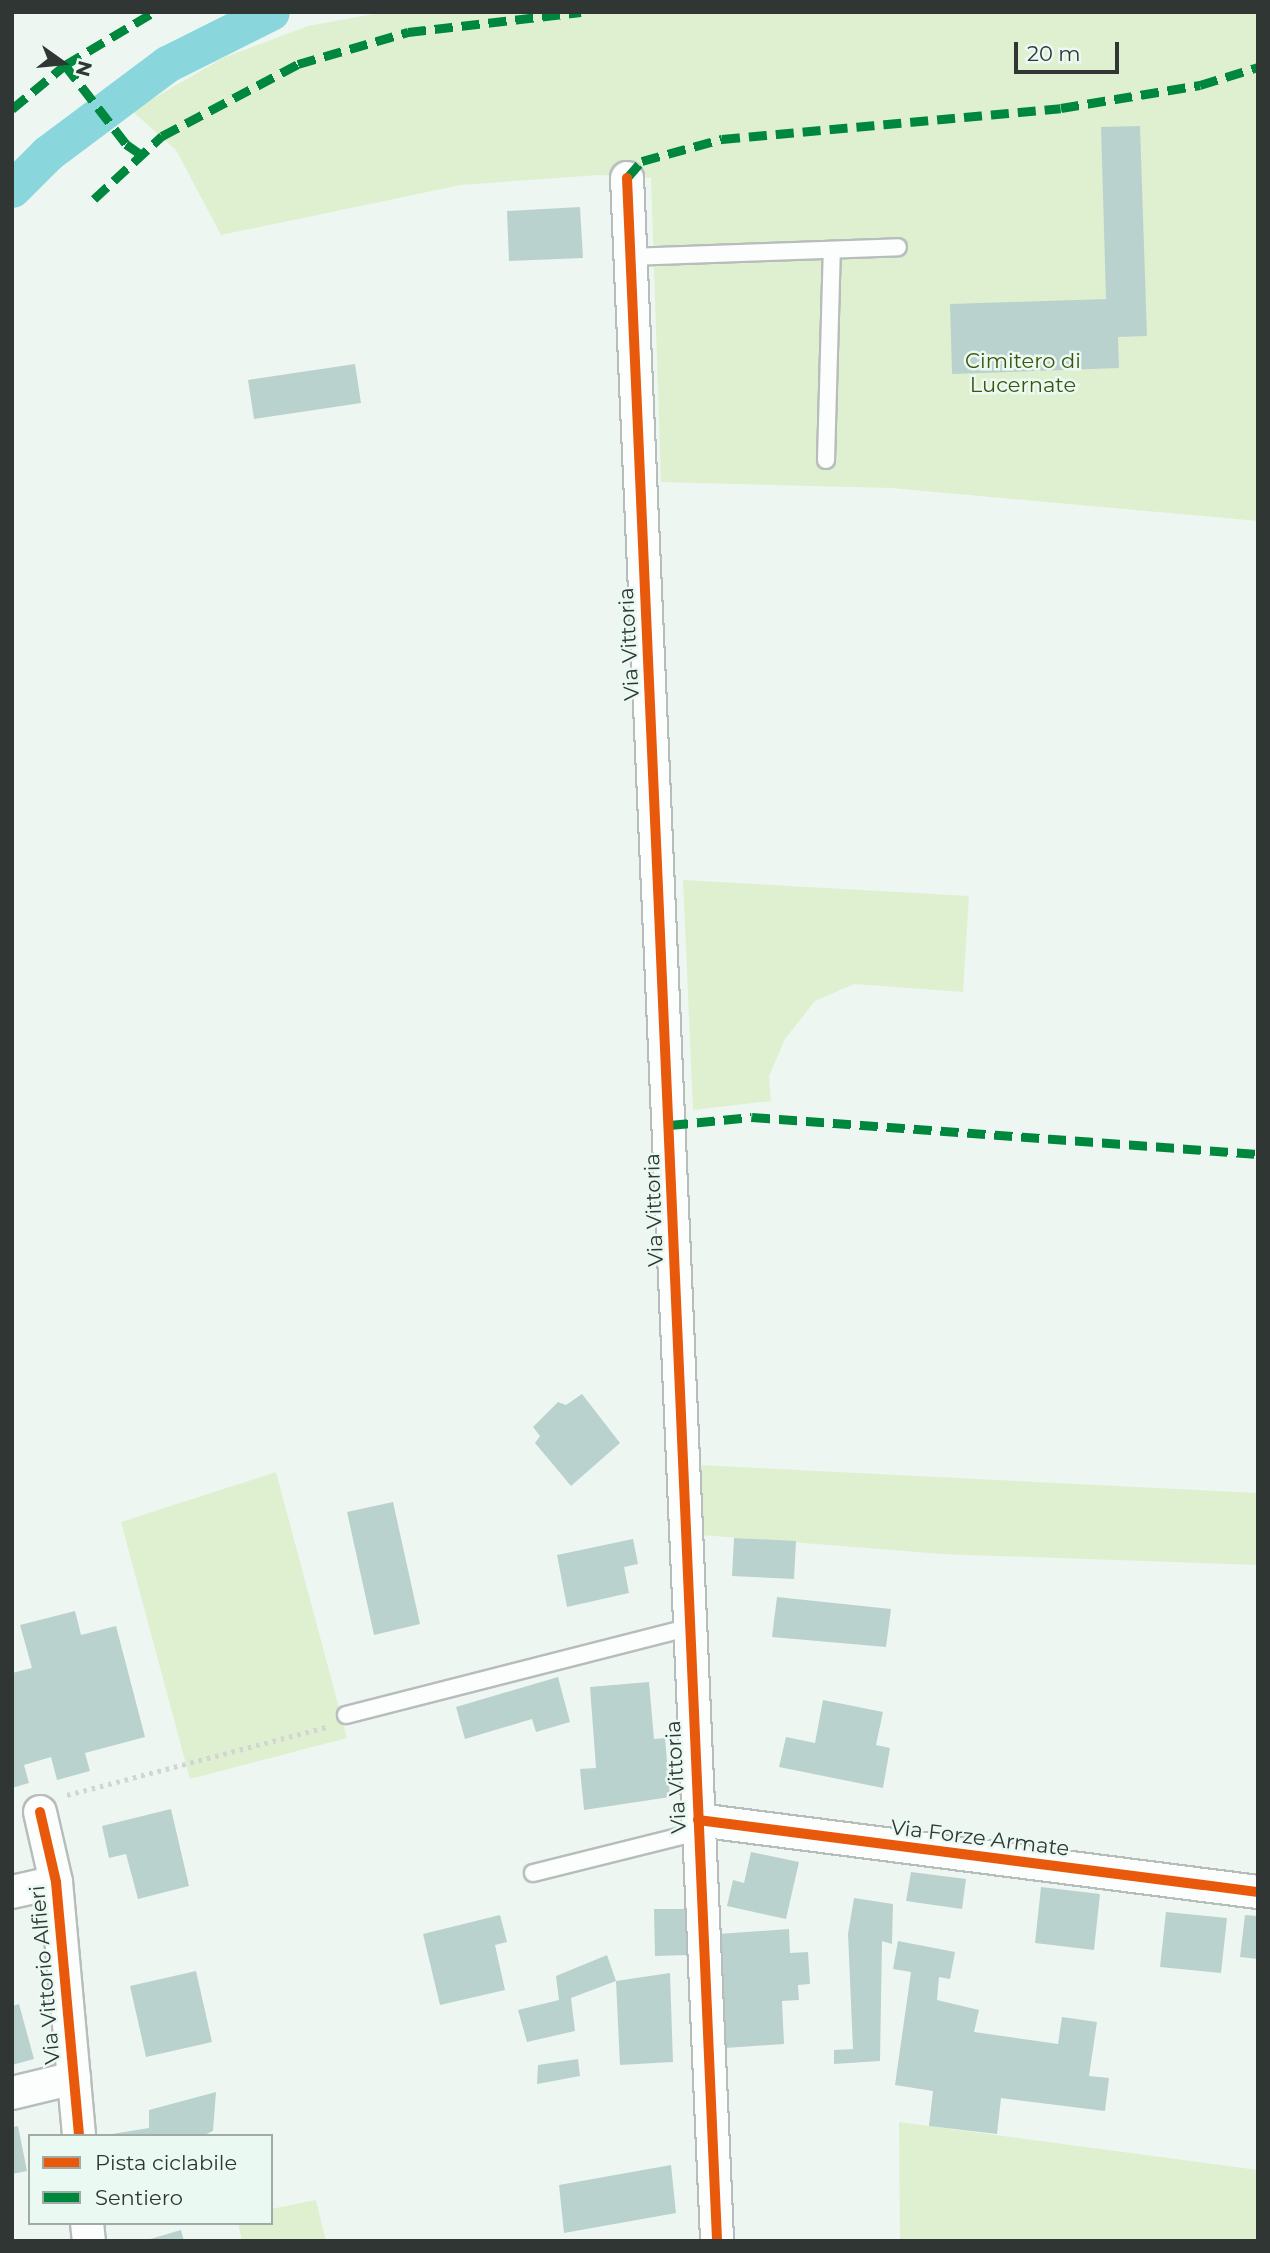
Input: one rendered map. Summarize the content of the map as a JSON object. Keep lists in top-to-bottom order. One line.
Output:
{"streets":{"street":["Via Vittoria","Via Forze Armate","Via Vittorio Alfieri"]},"crossings":[["Via Vittoria","Via Forze Armate"]],"parks":["Cimitero di Lucernate"],"legend":["Pista ciclabile","Sentiero"],"scale_bar":"20 m","north":"right"}
